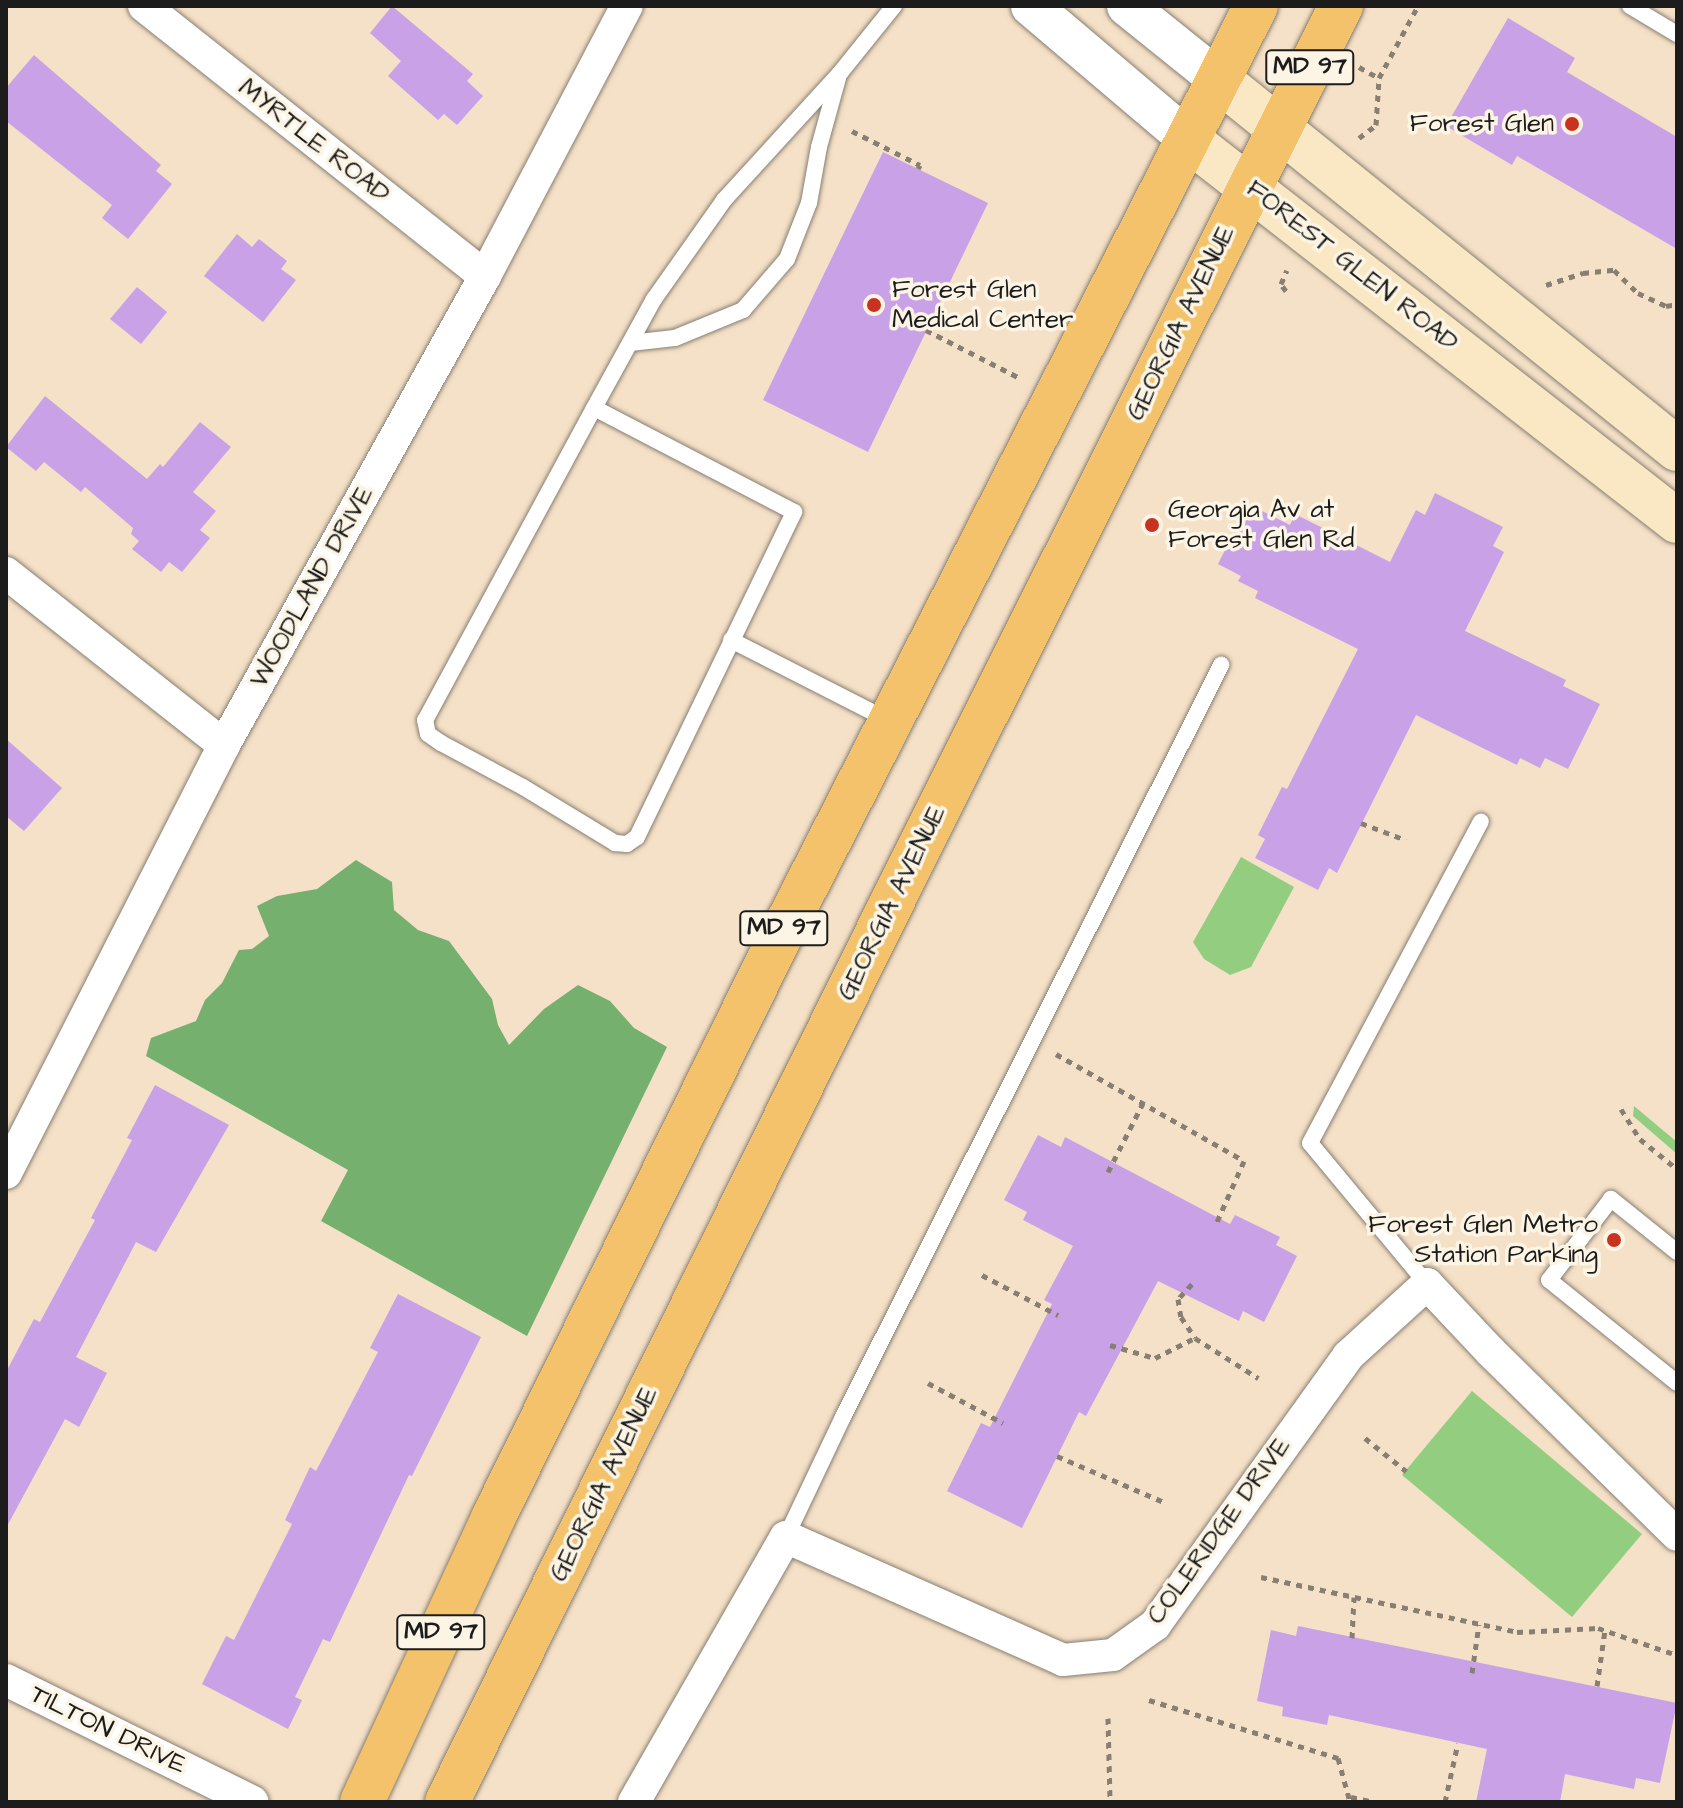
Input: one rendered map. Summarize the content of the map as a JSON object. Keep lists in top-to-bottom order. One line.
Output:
{"streets":{"main road":["MD 97","FOREST GLEN ROAD","GEORGIA AVENUE"],"street":["MYRTLE ROAD","WOODLAND DRIVE","COLERIDGE DRIVE","TILTON DRIVE"]},"crossings":[["MD 97","FOREST GLEN ROAD"],["MYRTLE ROAD","WOODLAND DRIVE"],["FOREST GLEN ROAD","GEORGIA AVENUE"]],"places":["Forest Glen","Forest Glen Medical Center","Georgia Av at Forest Glen Rd","Forest Glen Metro Station Parking"]}
